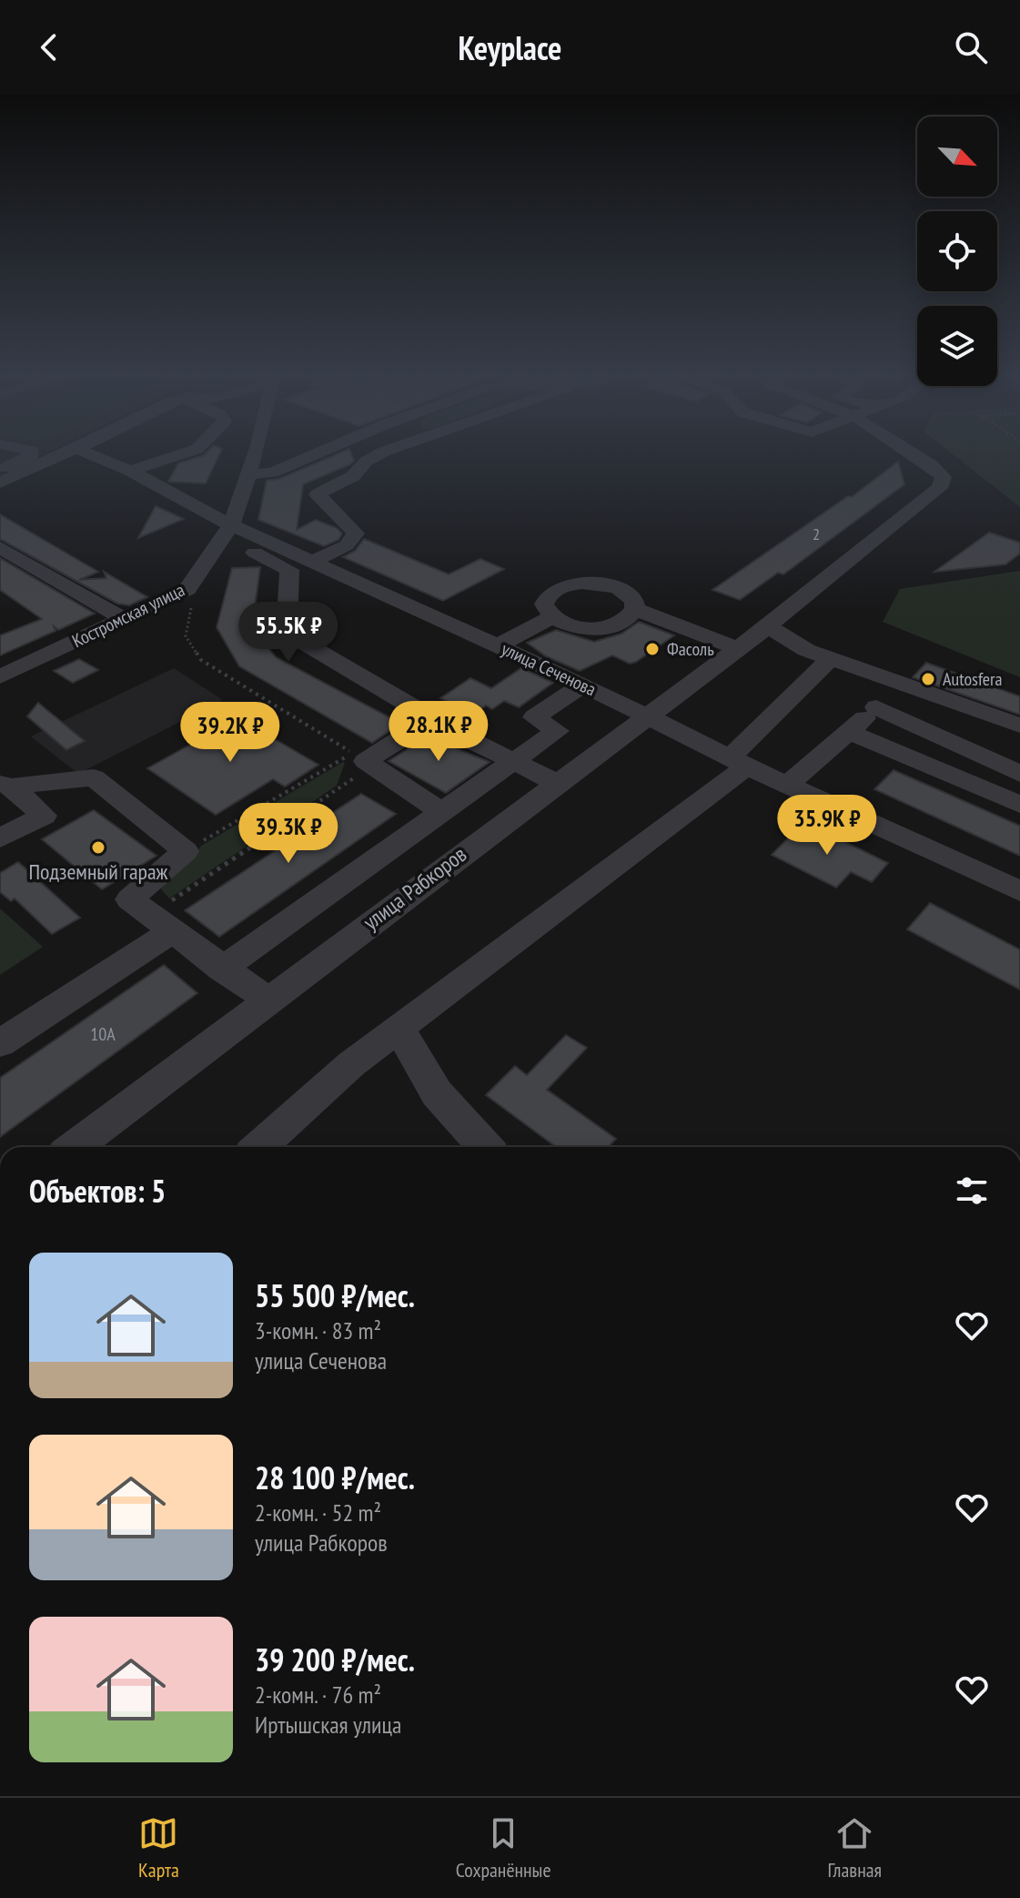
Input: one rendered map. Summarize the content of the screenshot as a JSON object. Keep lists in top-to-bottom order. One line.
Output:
{"streets":{"street":["Костромская улица","улица Сеченова","улица Рабкоров"]},"crossings":[["Костромская улица","улица Сеченова"],["улица Сеченова","улица Рабкоров"]],"places":["Фасоль","Autosfera","Подземный гараж"],"house_numbers":["2","10А"],"north":"bottom right","page":{"header":"Keyplace","price":["55.5K ₽","28.1K ₽","39.2K ₽","35.9K ₽","39.3K ₽"],"heading":"Объектов: 5","list":[{"name":"55 500 ₽/мес.","note":"3-комн. · 83 m² · улица Сеченова"},{"name":"28 100 ₽/мес.","note":"2-комн. · 52 m² · улица Рабкоров"},{"name":"39 200 ₽/мес.","note":"2-комн. · 76 m² · Иртышская улица"}],"tabs":["Карта","Сохранённые","Главная"]}}
